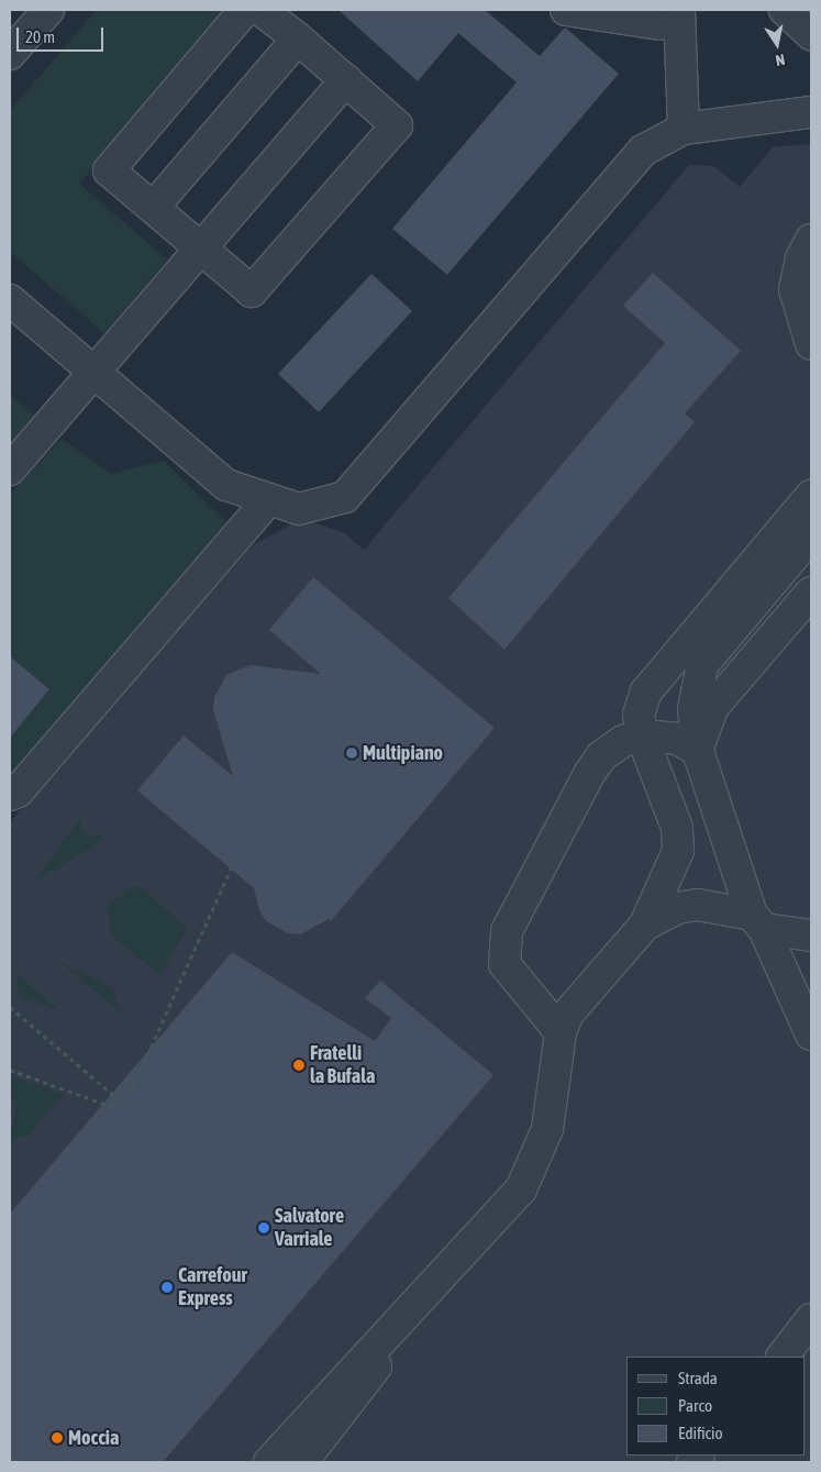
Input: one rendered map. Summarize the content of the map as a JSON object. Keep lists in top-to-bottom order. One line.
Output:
{"places":["Multipiano","Fratelli la Bufala","Salvatore Varriale","Carrefour Express","Moccia"],"legend":["Strada","Parco","Edificio"],"scale_bar":"20 m","north":"bottom"}
